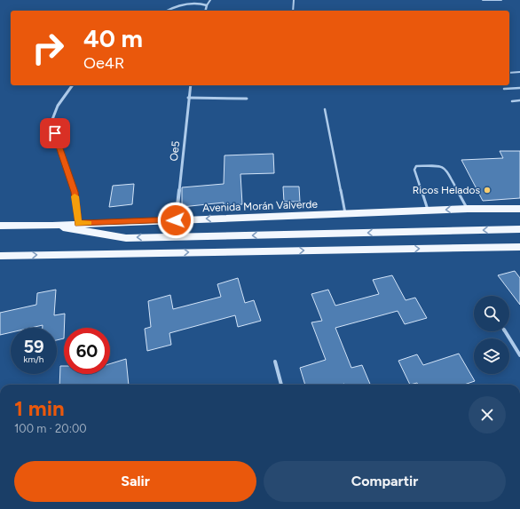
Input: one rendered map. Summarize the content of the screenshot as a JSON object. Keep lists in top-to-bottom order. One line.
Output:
{"streets":{"main road":["Avenida Morán Valverde"],"street":["Oe5"]},"crossings":[["Oe5","Avenida Morán Valverde"]],"places":["Ricos Helados"],"page":{"turn":["40 m","Oe4R"],"speed":"59 km/h","limit":"60","heading":["1 min","100 m · 20:00"],"buttons":["Salir","Compartir"]}}
